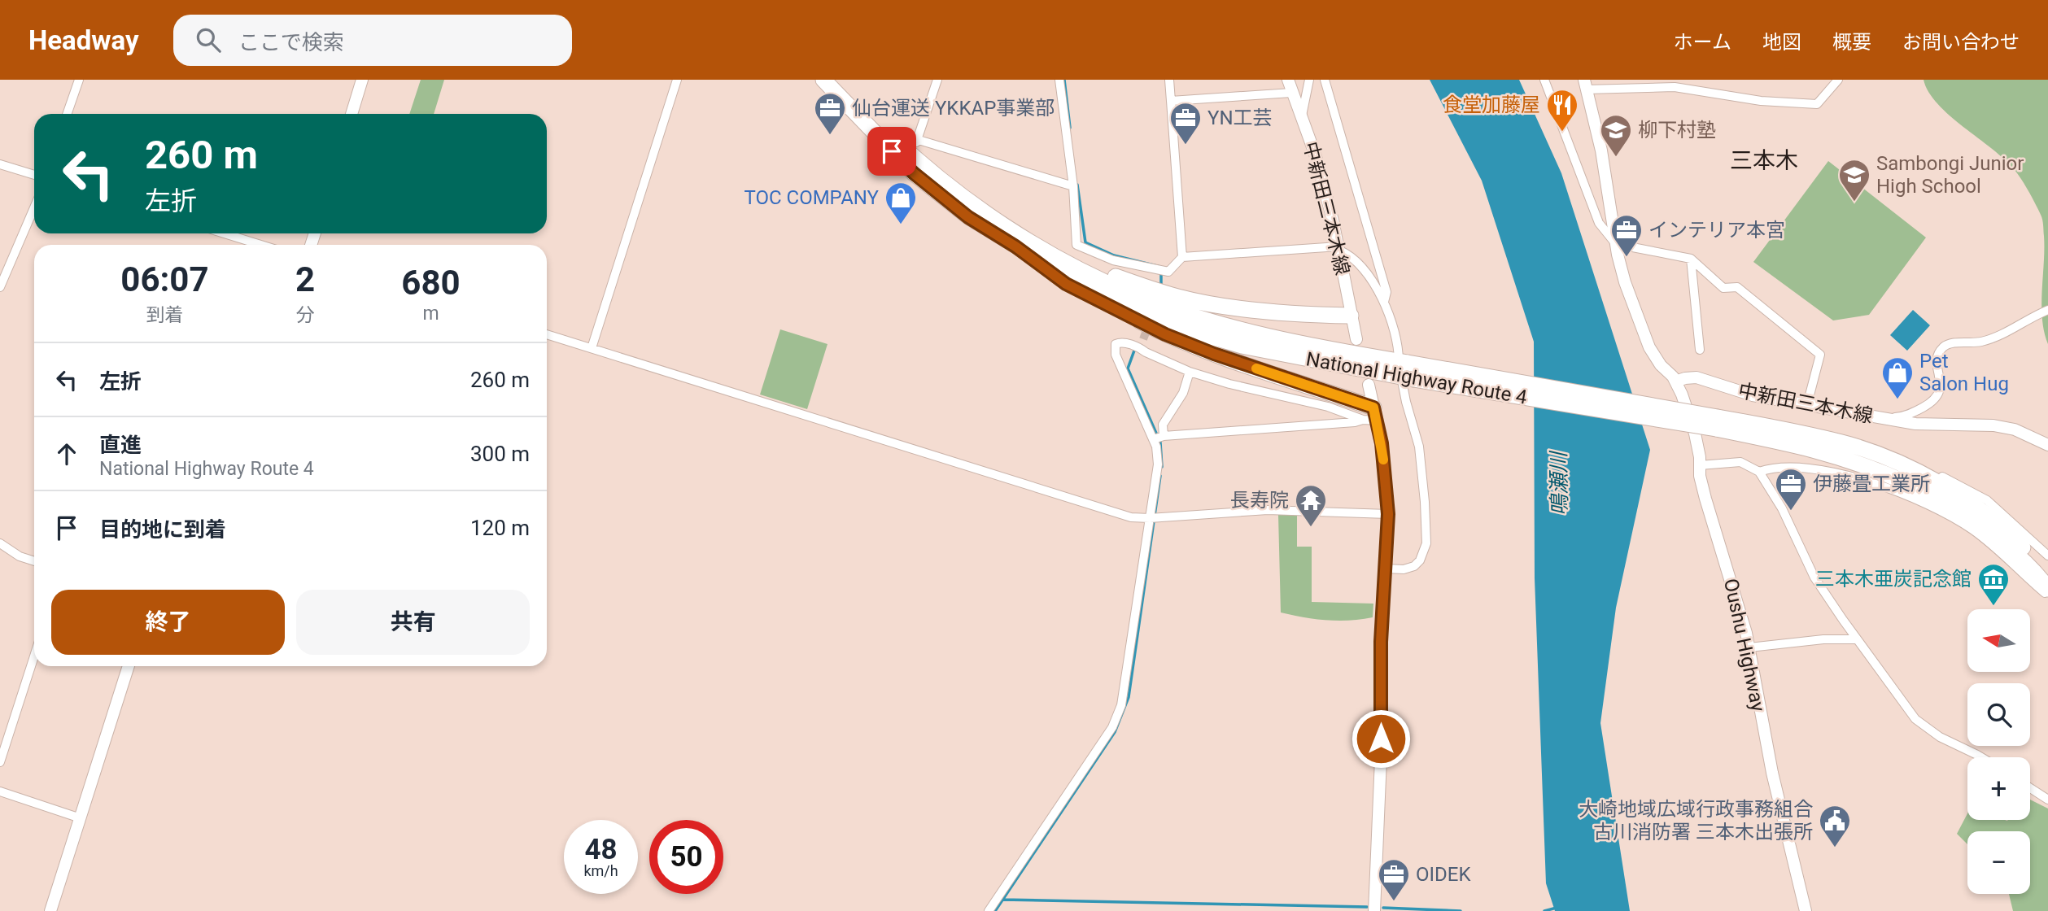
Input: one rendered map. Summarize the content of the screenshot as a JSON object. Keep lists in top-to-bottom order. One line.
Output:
{"streets":{"highway":["National Highway Route 4"],"main road":["中新田三本木線","Oushu Highway"]},"crossings":[["中新田三本木線","Oushu Highway"]],"districts":["三本木"],"water":["鳴瀬川"],"places":{"restaurant":["食堂加藤屋"],"office":["仙台運送 YKKAP事業部","YN工芸","インテリア本宮","伊藤畳工業所","OIDEK"],"school or university":["柳下村塾","Sambongi Junior High School"],"shop":["TOC COMPANY","Pet Salon Hug"],"temple":["長寿院"],"museum":["三本木亜炭記念館"],"public building":["大崎地域広域行政事務組合 古川消防署 三本木出張所"]},"north":"left","page":{"header":"Headway","search":"ここで検索","nav":["ホーム","地図","概要","お問い合わせ"],"turn":["260 m","左折"],"eta":["06:07","到着","2","分","680","m"],"list":[{"name":"左折","value":"260 m"},{"name":"直進","note":"National Highway Route 4","value":"300 m"},{"name":"目的地に到着","value":"120 m"}],"buttons":["終了","共有"],"map_buttons":["+","−"],"speed":"48 km/h","limit":"50"}}
